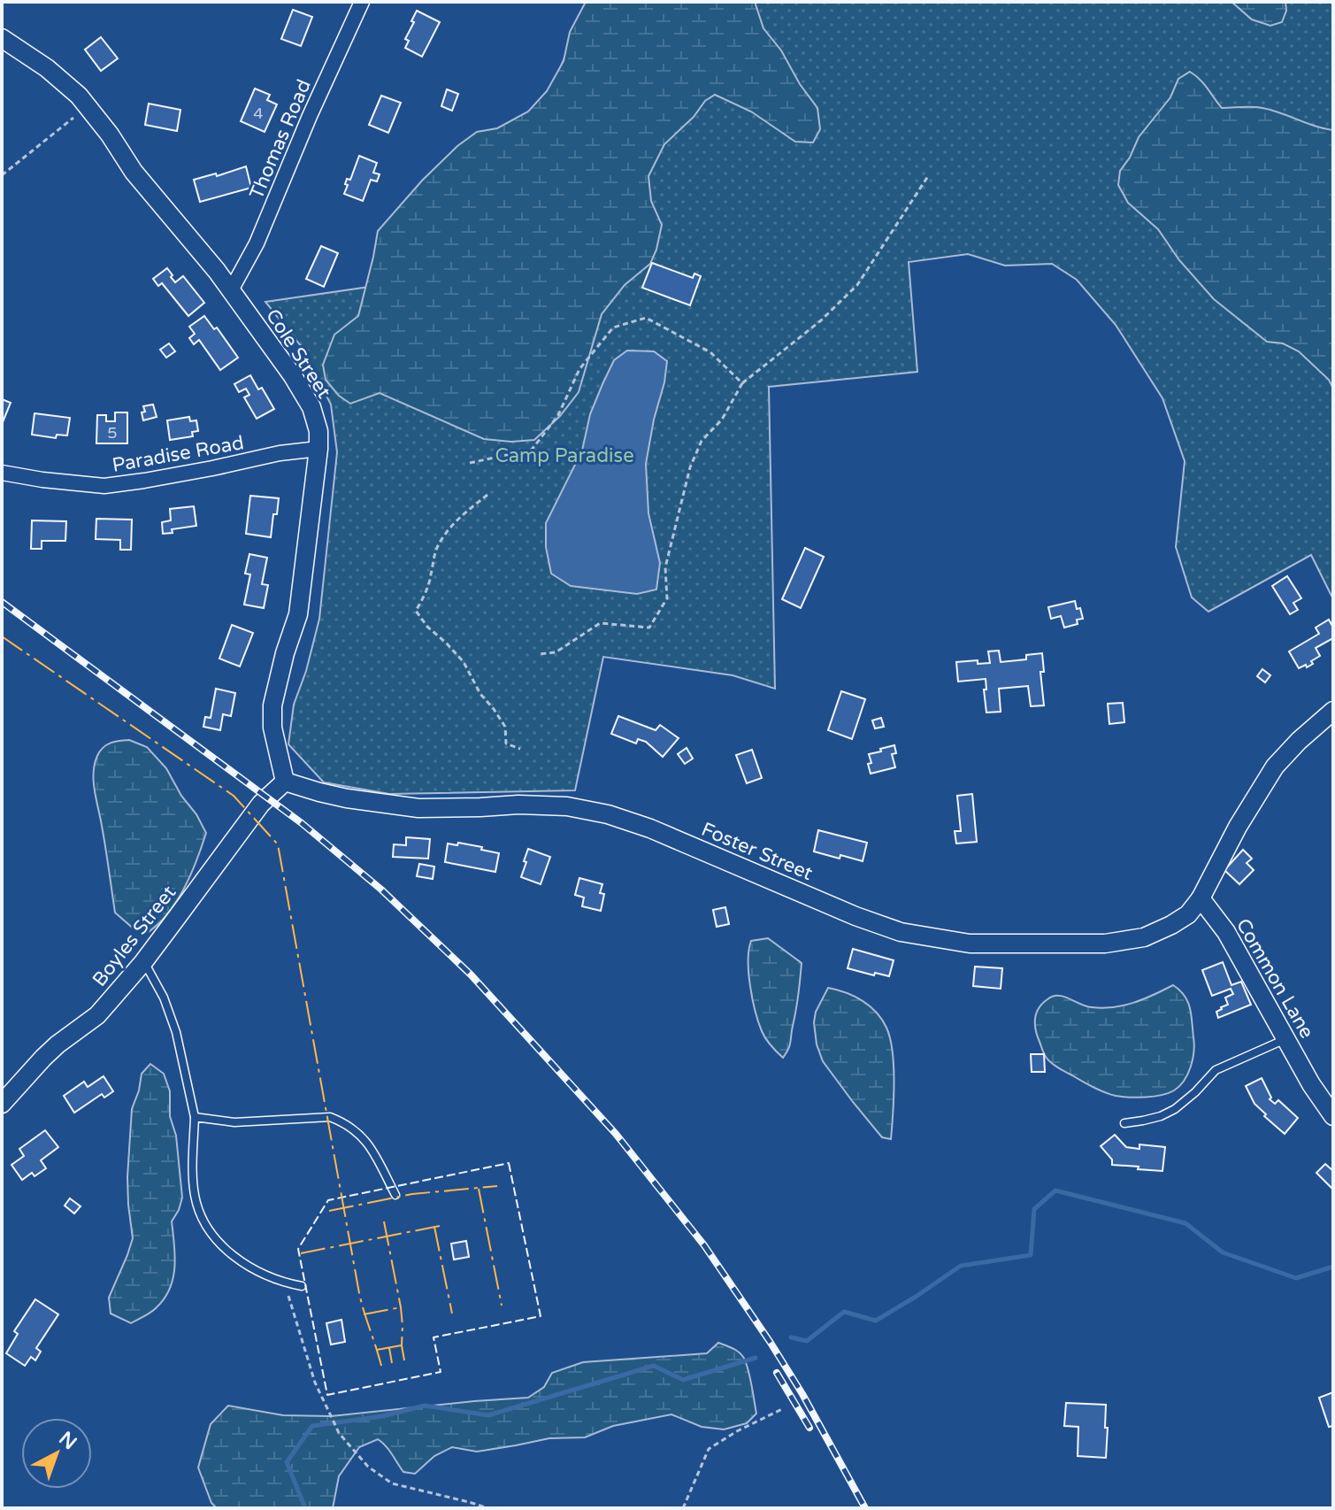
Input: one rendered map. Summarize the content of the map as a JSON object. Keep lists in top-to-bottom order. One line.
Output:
{"streets":{"street":["Thomas Road","Cole Street","Paradise Road","Foster Street","Boyles Street","Common Lane"]},"crossings":[["Thomas Road","Cole Street"],["Cole Street","Paradise Road"],["Cole Street","Foster Street"],["Cole Street","Boyles Street"],["Foster Street","Boyles Street"],["Foster Street","Common Lane"]],"parks":["Camp Paradise"],"house_numbers":["4","5"],"north":"top right"}
